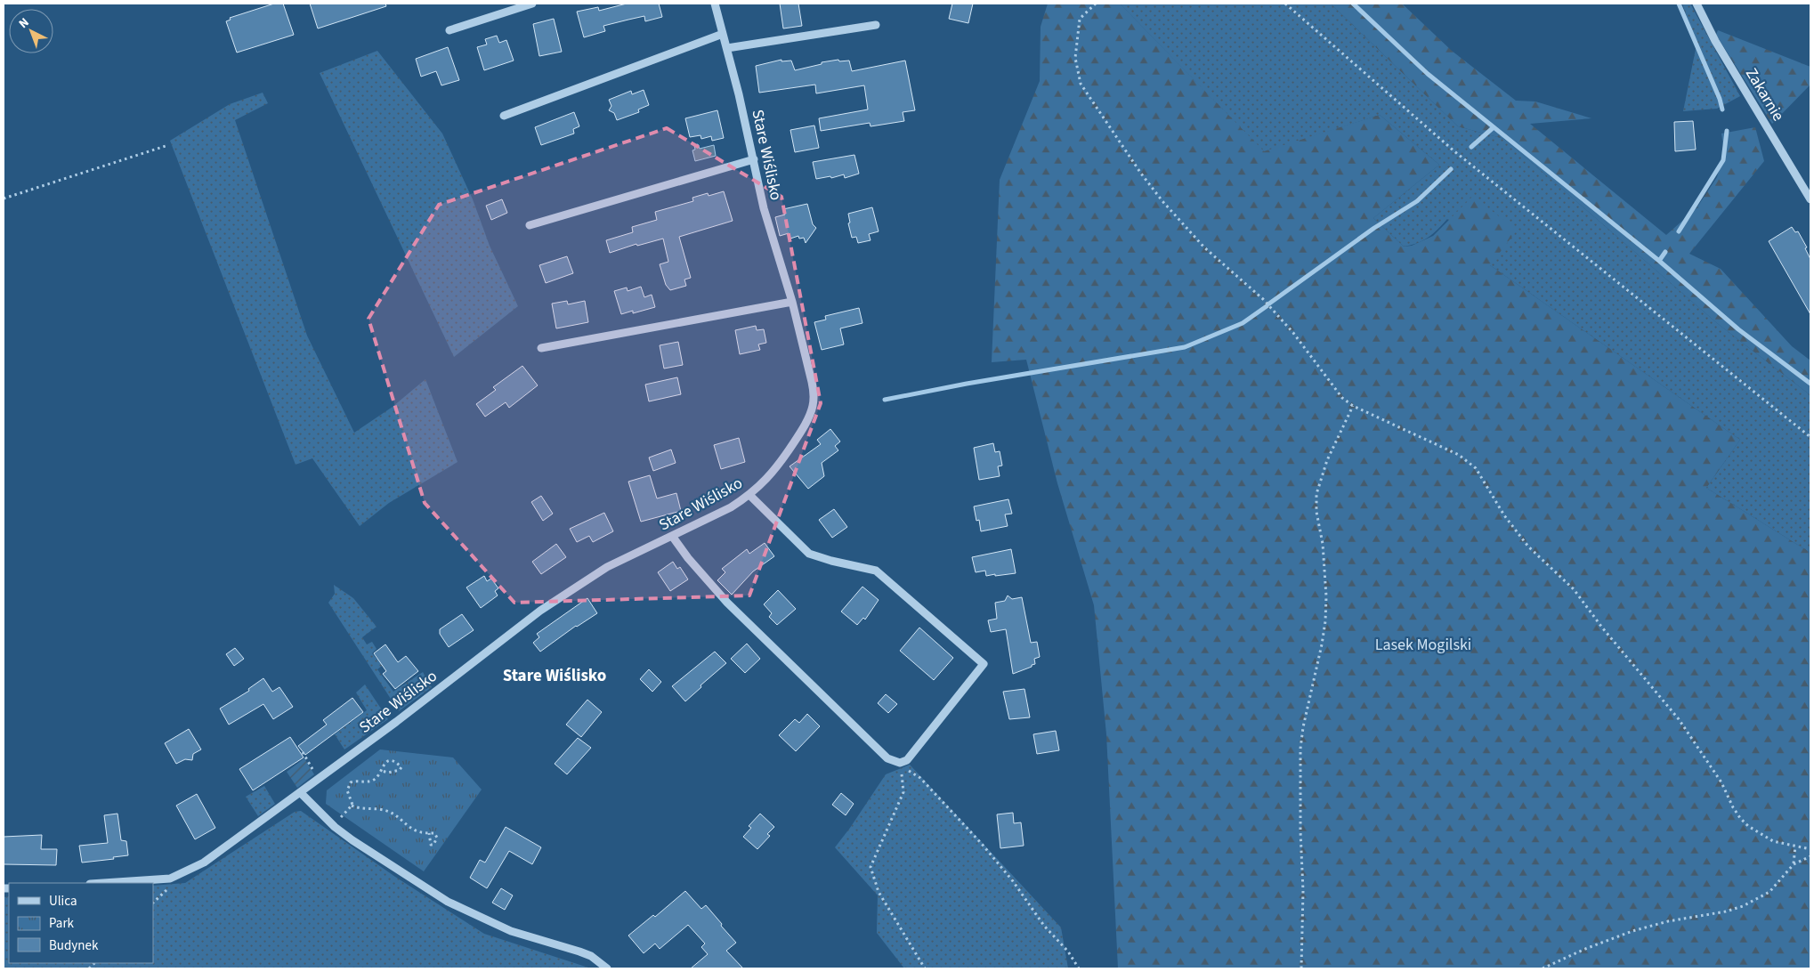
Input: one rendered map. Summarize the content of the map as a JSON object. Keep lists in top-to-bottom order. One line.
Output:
{"streets":{"street":["Zakarnie","Stare Wiślisko"]},"districts":["Stare Wiślisko"],"parks":["Lasek Mogilski"],"legend":["Ulica","Park","Budynek"],"north":"top left"}
